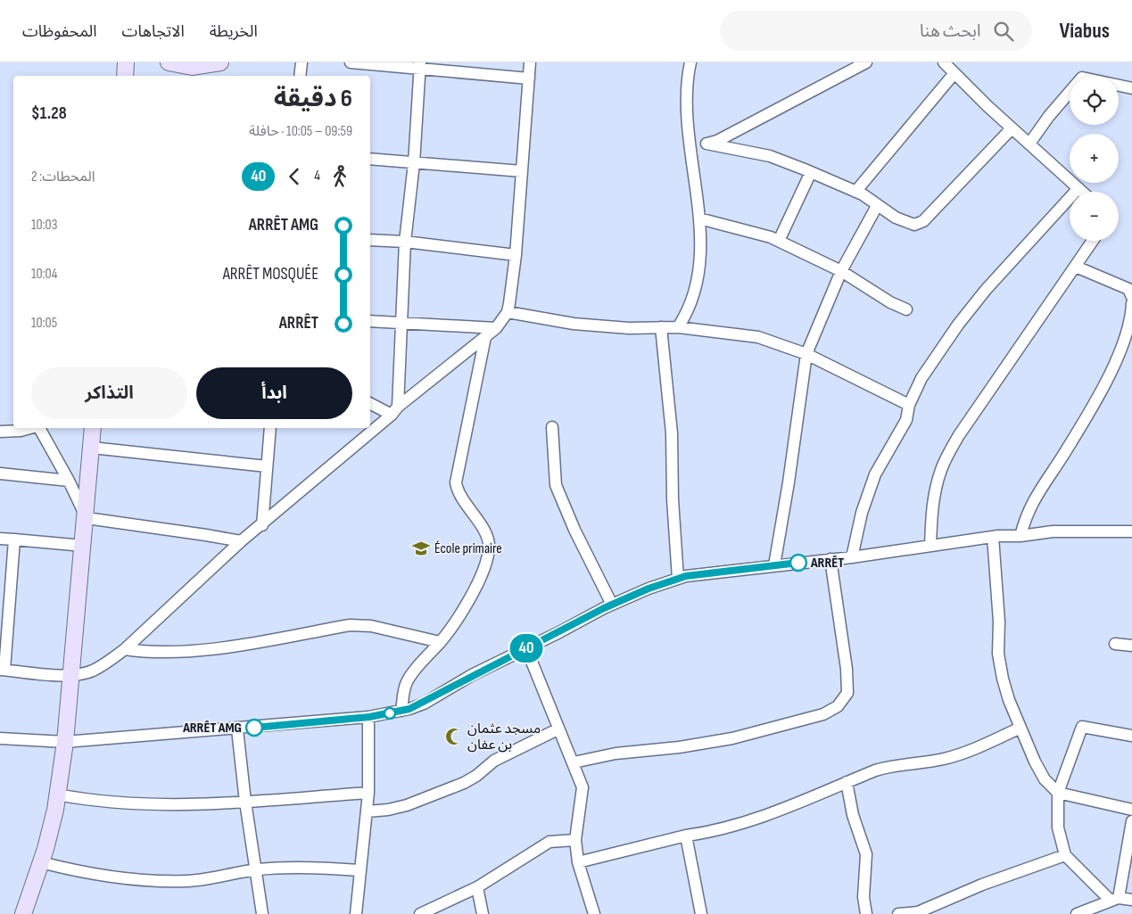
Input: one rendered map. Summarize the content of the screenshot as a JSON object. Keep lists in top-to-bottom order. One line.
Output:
{"places":{"school or university":["École primaire"],"other":["ARRÊT","ARRÊT AMG"],"mosque":["مسجد عثمان بن عفان"]},"lines":["bus line 40"],"page":{"header":"Viabus","search":"ابحث هنا","nav":["الخريطة","الاتجاهات","المحفوظات"],"on_map":"40","map_buttons":["+","−"],"heading":["6 دقيقة","09:59 – 10:05 · حافلة","$1.28"],"legs":["4","40","المحطات: 2"],"list":[{"name":"ARRÊT AMG","value":"10:03"},{"name":"ARRÊT MOSQUÉE","value":"10:04"},{"name":"ARRÊT","value":"10:05"}],"buttons":["ابدأ","التذاكر"]}}
